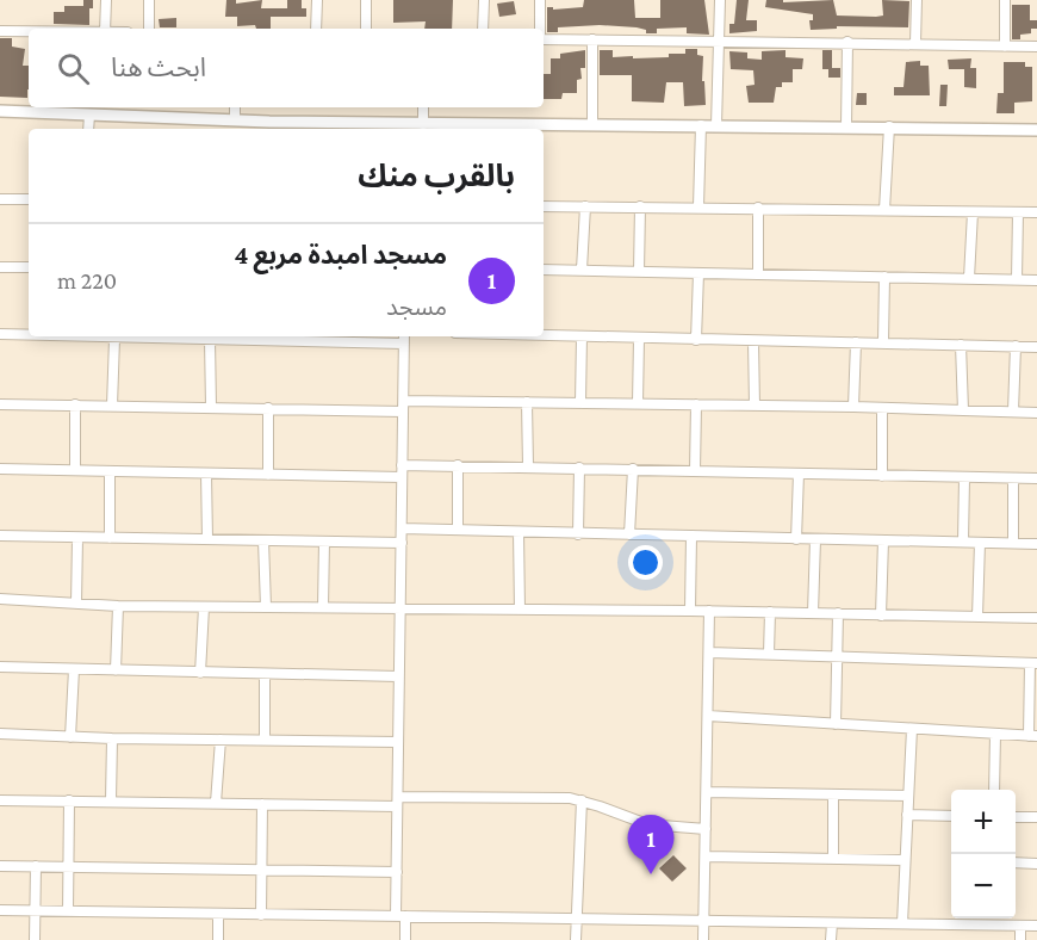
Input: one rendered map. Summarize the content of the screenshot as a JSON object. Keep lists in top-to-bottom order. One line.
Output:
{"page":{"search":"ابحث هنا","heading":"بالقرب منك","list":[{"mark":"1","name":"مسجد امبدة مربع 4","note":"مسجد","value":"220 m"}],"map_buttons":["+","−"],"pins":"1"}}
